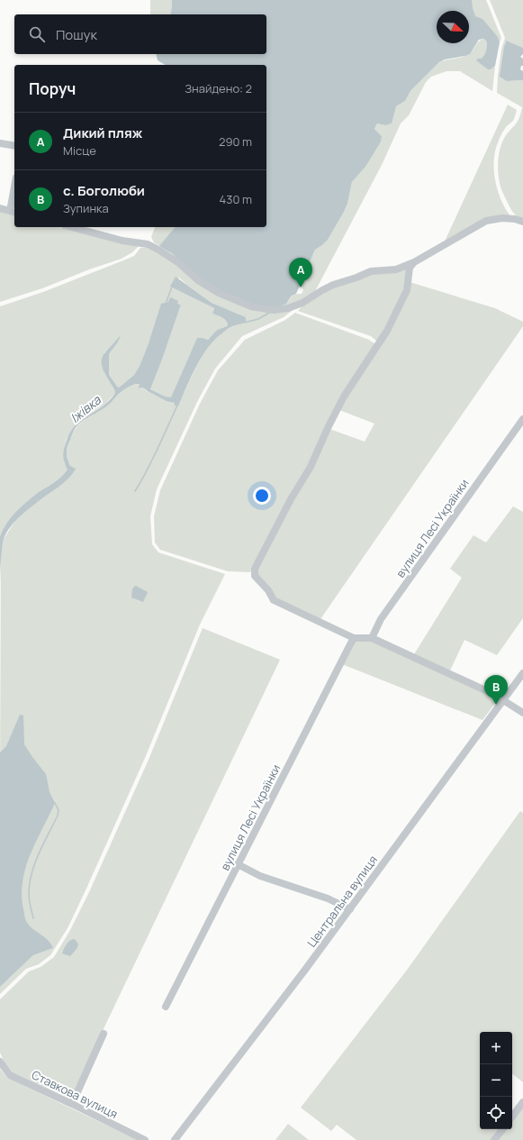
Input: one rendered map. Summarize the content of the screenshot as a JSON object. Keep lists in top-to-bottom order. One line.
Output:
{"streets":{"street":["вулиця Лесі Українки","Центральна вулиця","Ставкова вулиця"]},"water":["Іжівка"],"north":"bottom right","page":{"search":"Пошук","heading":["Поруч","Знайдено: 2"],"list":[{"mark":"A","name":"Дикий пляж","note":"Місце","value":"290 m"},{"mark":"B","name":"с. Боголюби","note":"Зупинка","value":"430 m"}],"pins":["A","B"],"map_buttons":["+","−"]}}
